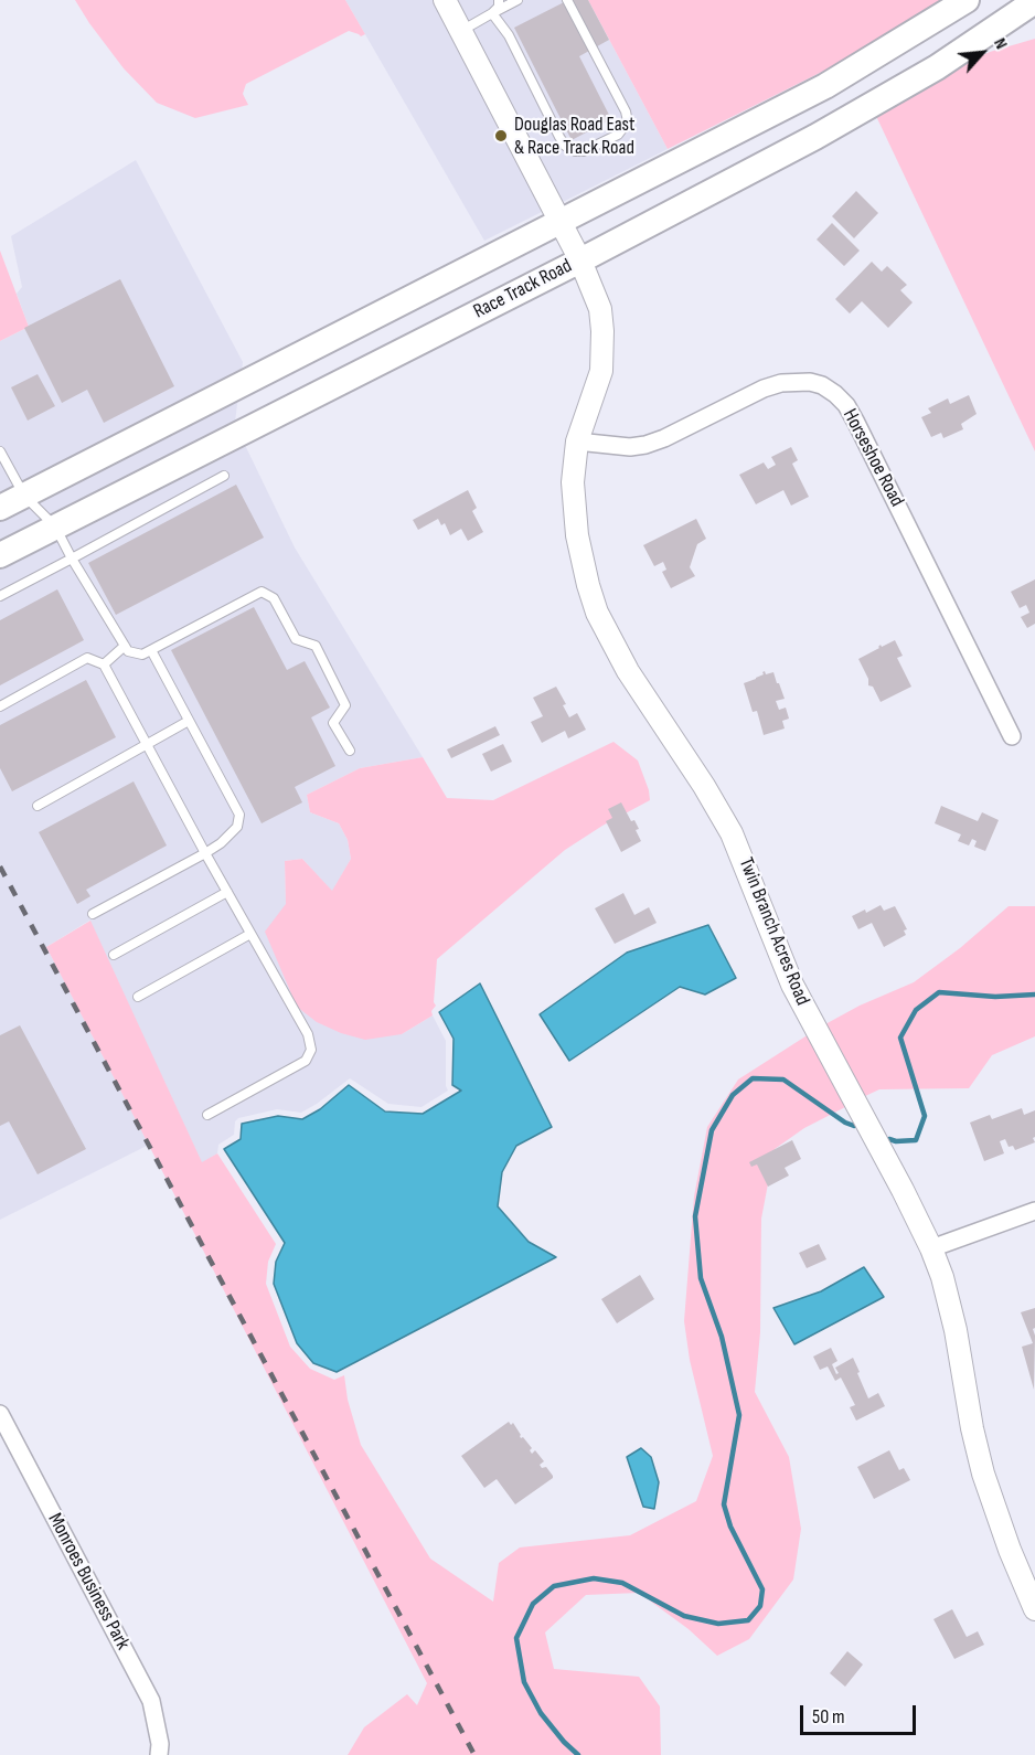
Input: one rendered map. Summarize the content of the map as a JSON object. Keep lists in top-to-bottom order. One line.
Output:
{"streets":{"main road":["Race Track Road"],"street":["Horseshoe Road","Twin Branch Acres Road","Monroes Business Park"]},"crossings":[["Race Track Road","Twin Branch Acres Road"],["Horseshoe Road","Twin Branch Acres Road"]],"places":["Douglas Road East & Race Track Road"],"scale_bar":"50 m","north":"top right"}
